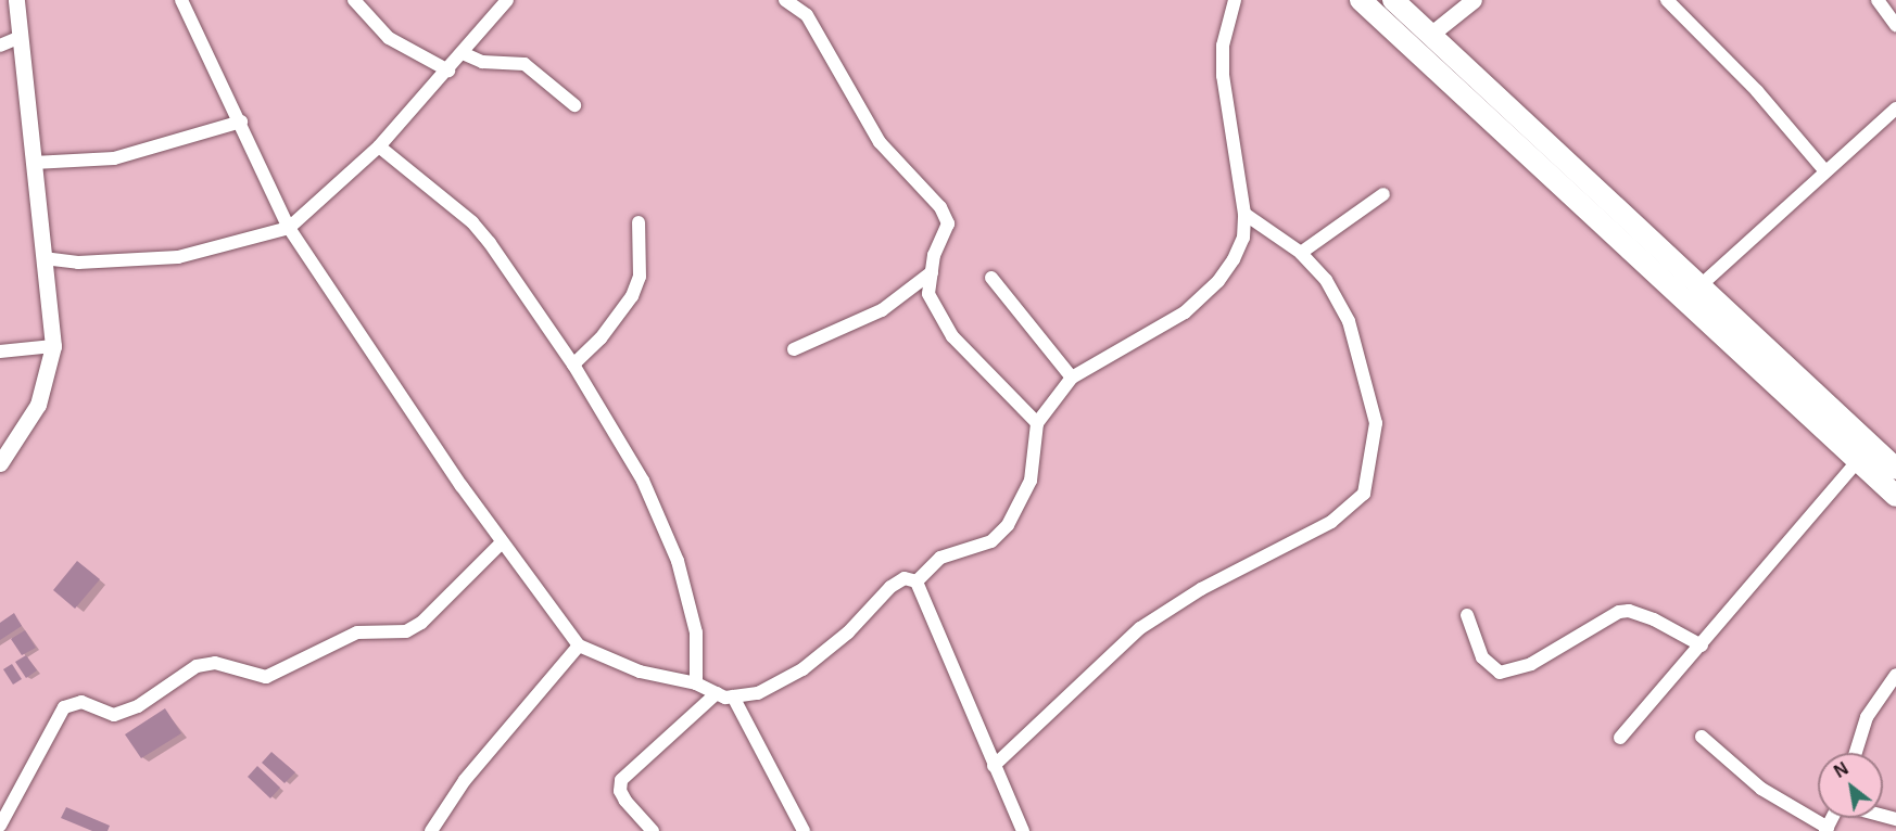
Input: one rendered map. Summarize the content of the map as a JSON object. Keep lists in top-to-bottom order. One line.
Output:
{"north":"top left"}
